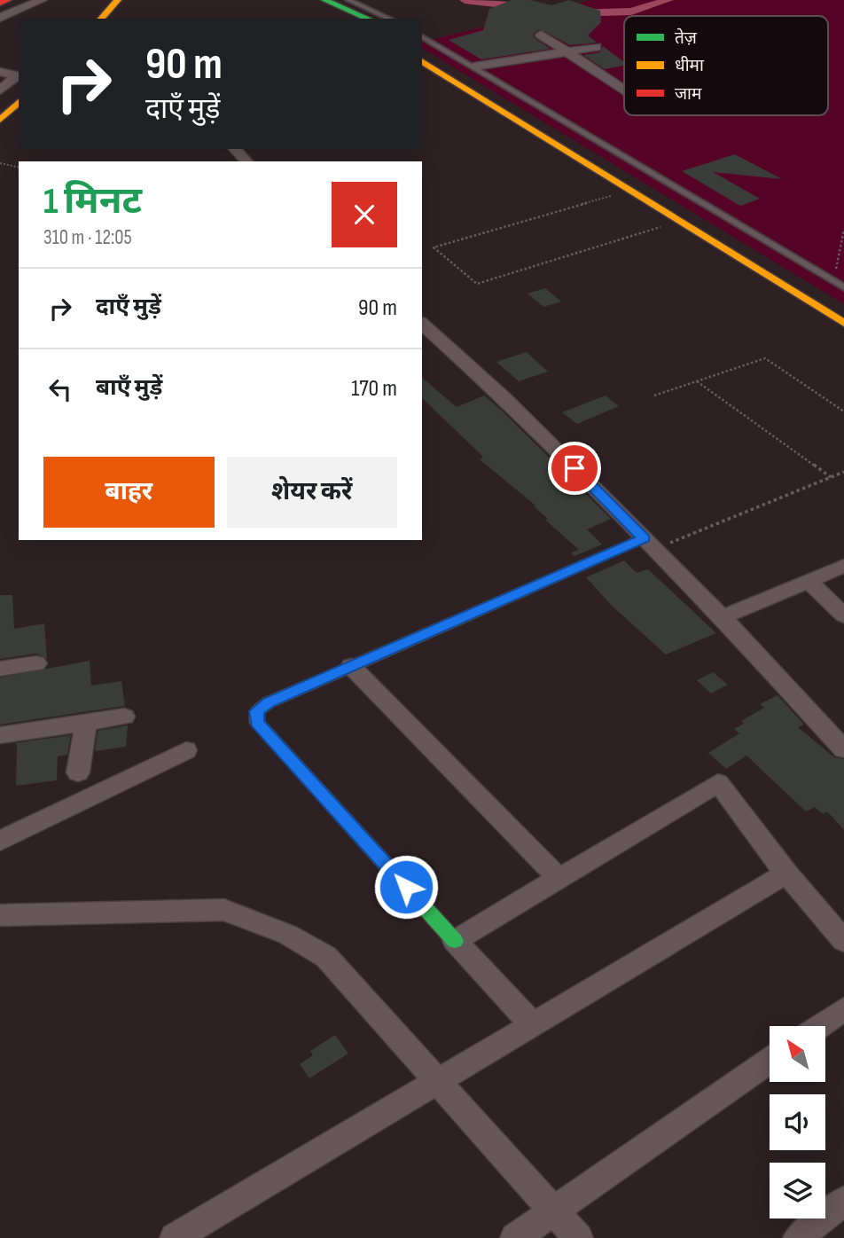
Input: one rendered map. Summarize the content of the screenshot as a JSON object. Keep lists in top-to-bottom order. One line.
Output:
{"legend":["तेज़","धीमा","जाम"],"north":"top left","page":{"turn":["90 m","दाएँ मुड़ें"],"heading":["1 मिनट","310 m · 12:05"],"list":[{"name":"दाएँ मुड़ें","value":"90 m"},{"name":"बाएँ मुड़ें","value":"170 m"}],"buttons":["बाहर","शेयर करें"]}}
